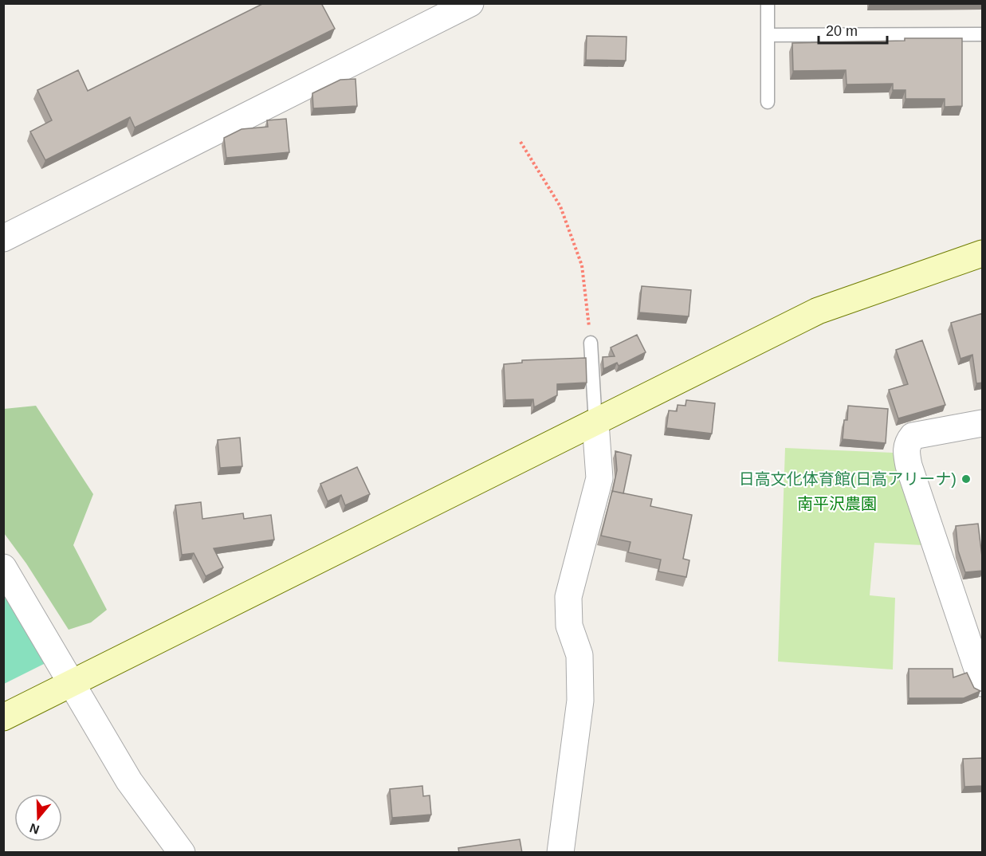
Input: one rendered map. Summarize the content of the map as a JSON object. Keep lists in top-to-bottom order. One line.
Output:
{"parks":["南平沢農園"],"places":["日高文化体育館(日高アリーナ)"],"scale_bar":"20 m","north":"bottom"}
